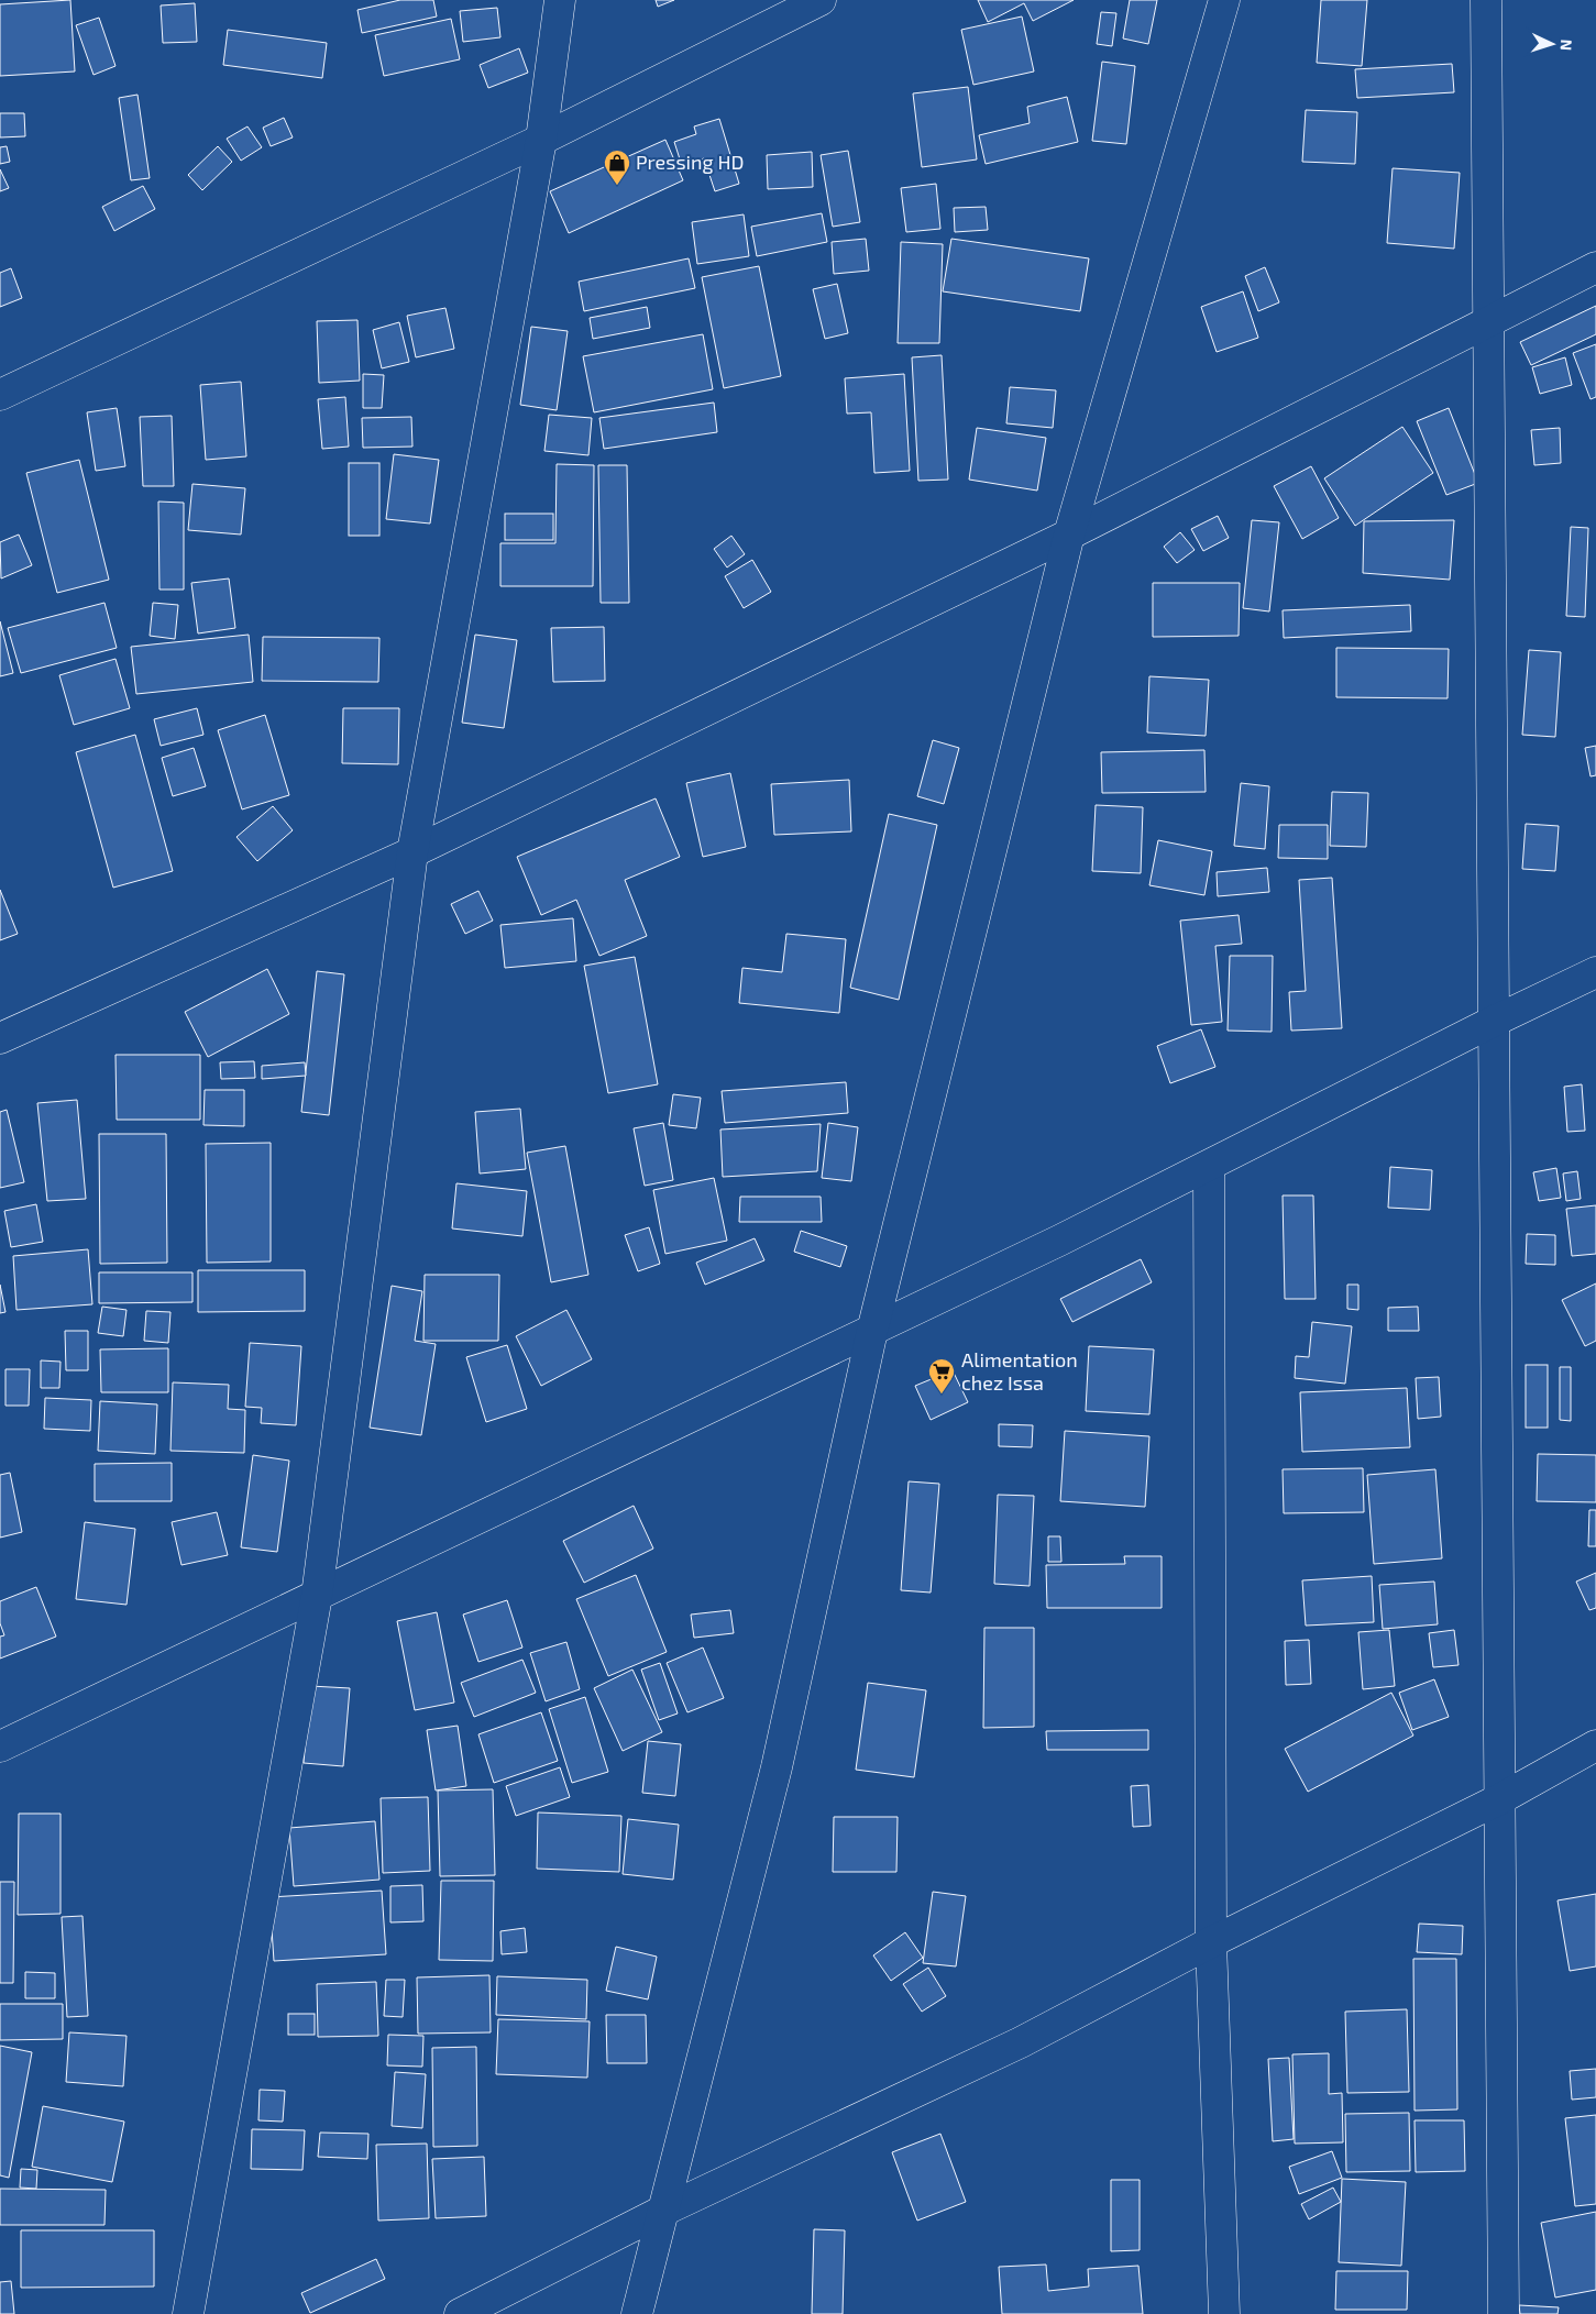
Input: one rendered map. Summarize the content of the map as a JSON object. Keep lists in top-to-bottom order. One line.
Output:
{"places":{"shop":["Pressing HD"],"supermarket":["Alimentation chez Issa"]},"north":"right"}
